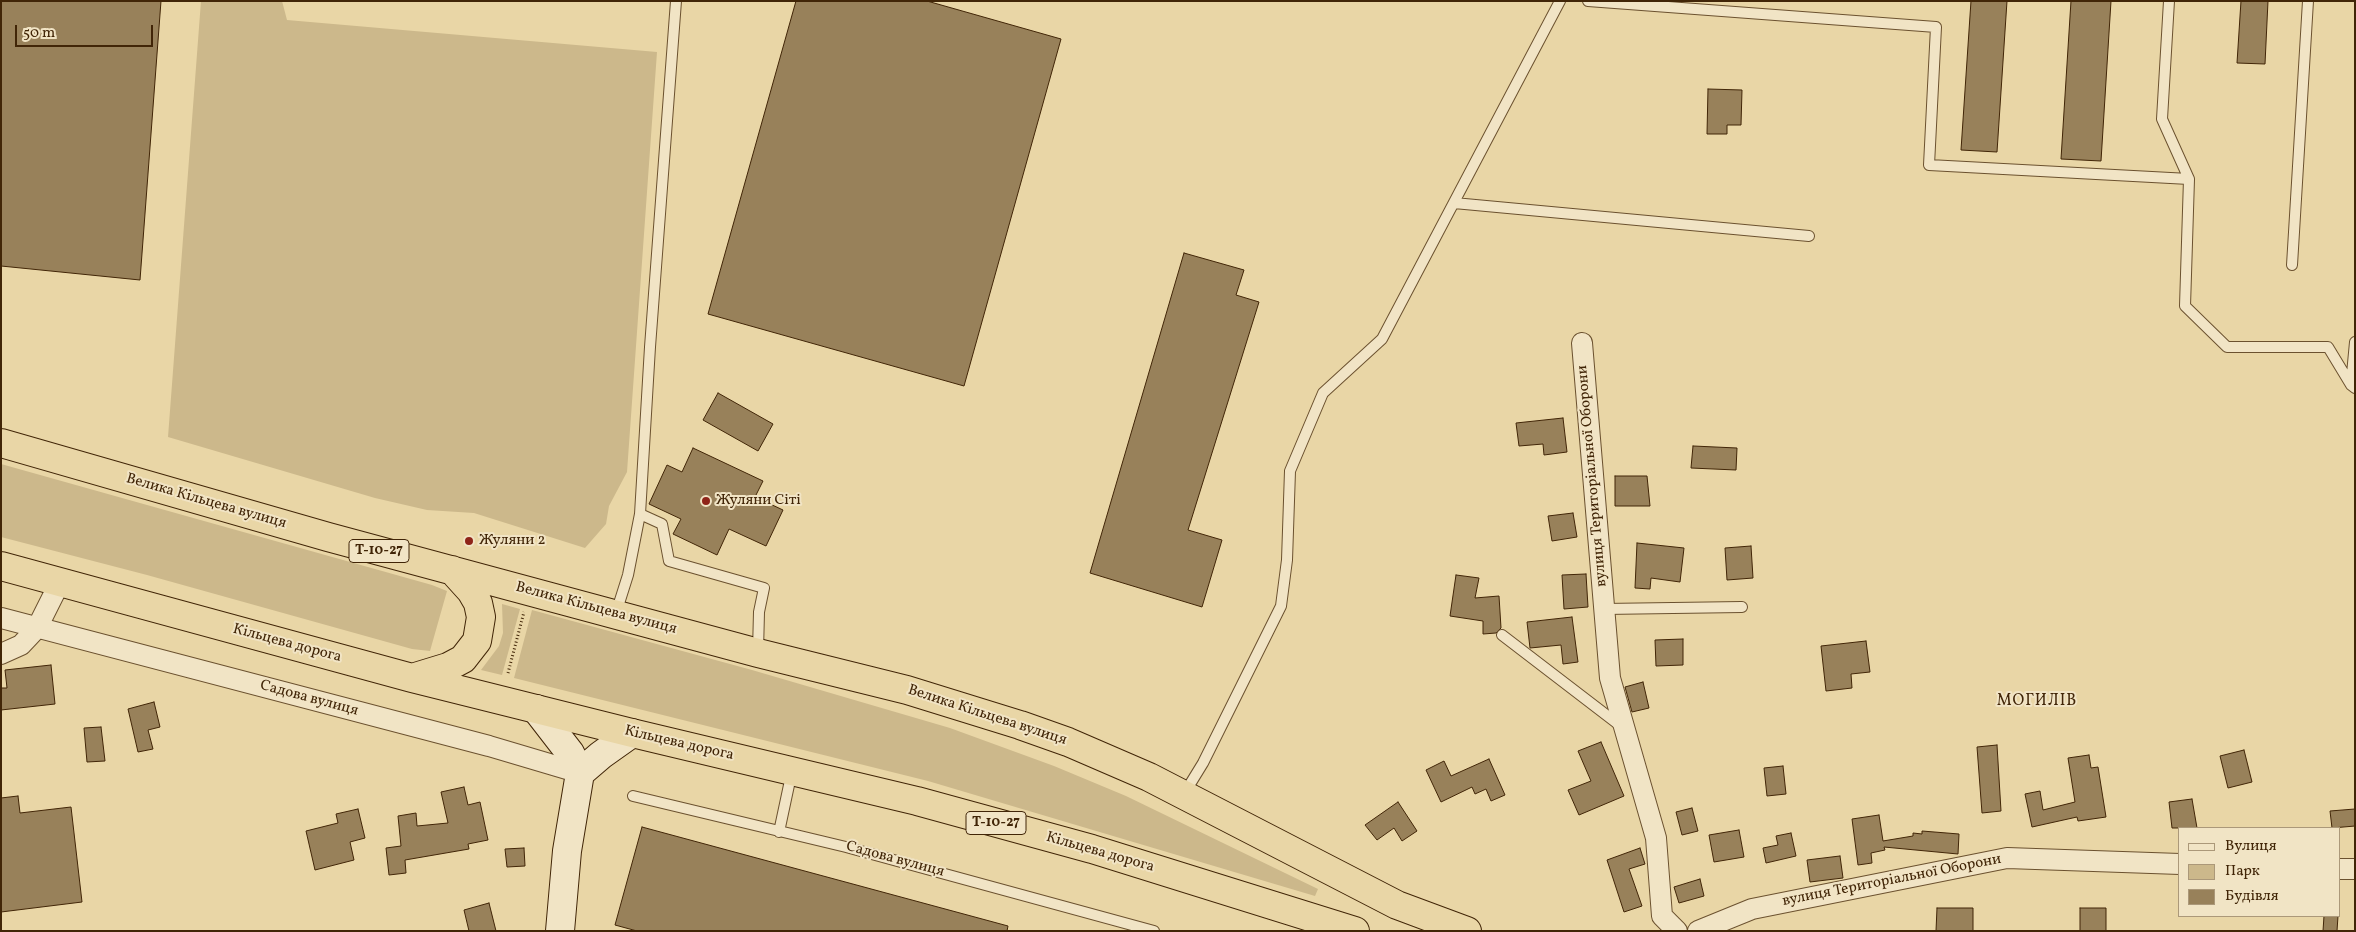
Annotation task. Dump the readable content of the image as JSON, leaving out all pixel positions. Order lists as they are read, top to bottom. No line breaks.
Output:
{"streets":{"highway":["Велика Кільцева вулиця","Т-10-27","Кільцева дорога"],"street":["вулиця Територіальної Оборони","Садова вулиця"]},"crossings":[["Велика Кільцева вулиця","Т-10-27"]],"districts":["МОГИЛІВ"],"places":["Жуляни Сіті","Жуляни 2"],"legend":["Вулиця","Парк","Будівля"],"scale_bar":"50 m"}
